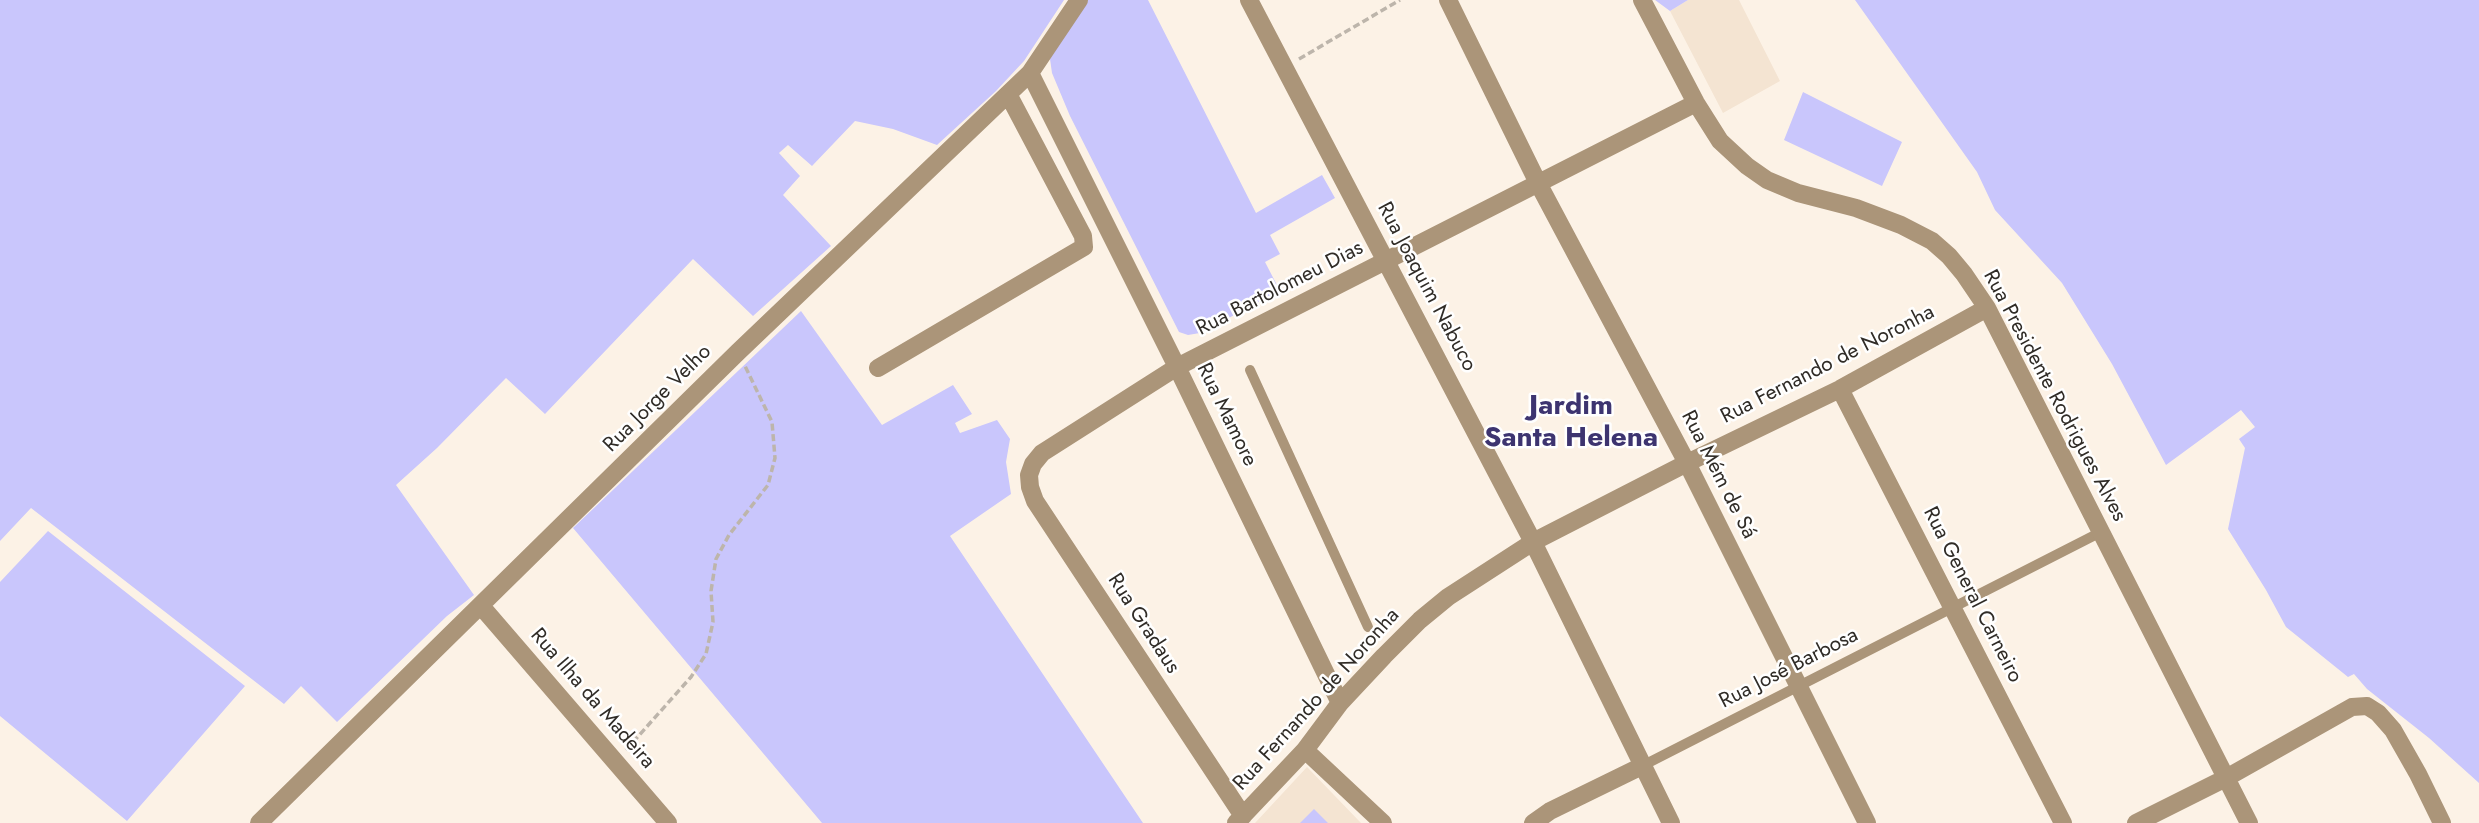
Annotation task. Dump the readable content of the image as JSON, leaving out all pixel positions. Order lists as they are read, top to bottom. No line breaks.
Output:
{"streets":{"street":["Rua Joaquim Nabuco","Rua Bartolomeu Dias","Rua Fernando de Noronha","Rua Presidente Rodrigues Alves","Rua Jorge Velho","Rua Mamore","Rua Mém de Sá","Rua General Carneiro","Rua Gradaus","Rua Ilha da Madeira"],"lane":["Rua José Barbosa"]},"crossings":[["Rua Joaquim Nabuco","Rua Bartolomeu Dias"],["Rua Joaquim Nabuco","Rua Fernando de Noronha"],["Rua Joaquim Nabuco","Rua José Barbosa"],["Rua Bartolomeu Dias","Rua Presidente Rodrigues Alves"],["Rua Bartolomeu Dias","Rua Mamore"],["Rua Bartolomeu Dias","Rua Mém de Sá"],["Rua Bartolomeu Dias","Rua Gradaus"],["Rua Fernando de Noronha","Rua Presidente Rodrigues Alves"],["Rua Fernando de Noronha","Rua Mamore"],["Rua Fernando de Noronha","Rua Mém de Sá"],["Rua Fernando de Noronha","Rua General Carneiro"],["Rua Fernando de Noronha","Rua Gradaus"],["Rua Presidente Rodrigues Alves","Rua José Barbosa"],["Rua Jorge Velho","Rua Mamore"],["Rua Jorge Velho","Rua Ilha da Madeira"],["Rua Mém de Sá","Rua José Barbosa"],["Rua General Carneiro","Rua José Barbosa"]],"districts":["Jardim Santa Helena"]}
